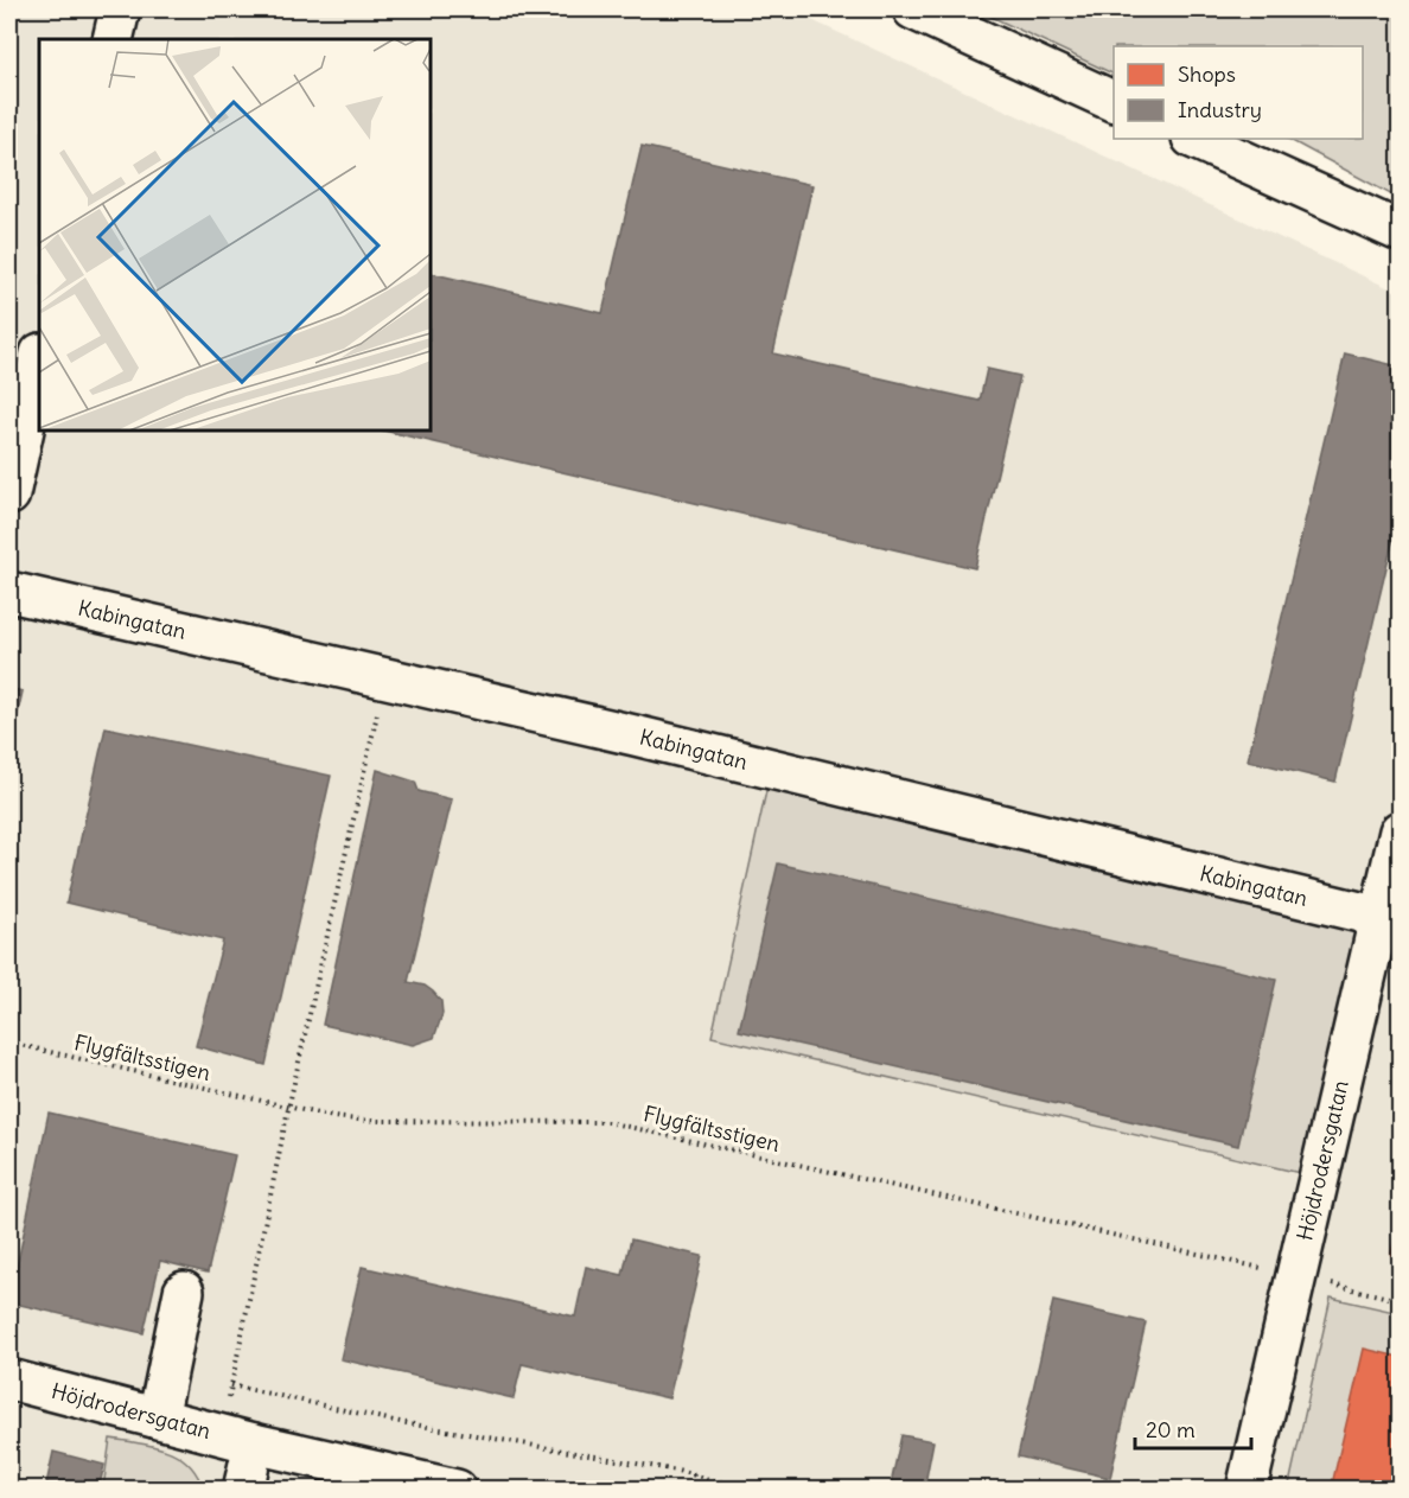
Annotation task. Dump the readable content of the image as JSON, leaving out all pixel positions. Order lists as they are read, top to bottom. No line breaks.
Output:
{"streets":{"street":["Kabingatan","Höjdrodersgatan"],"path":["Flygfältsstigen"]},"crossings":[["Kabingatan","Höjdrodersgatan"],["Flygfältsstigen","Höjdrodersgatan"]],"legend":["Shops","Industry"],"scale_bar":"20 m"}
